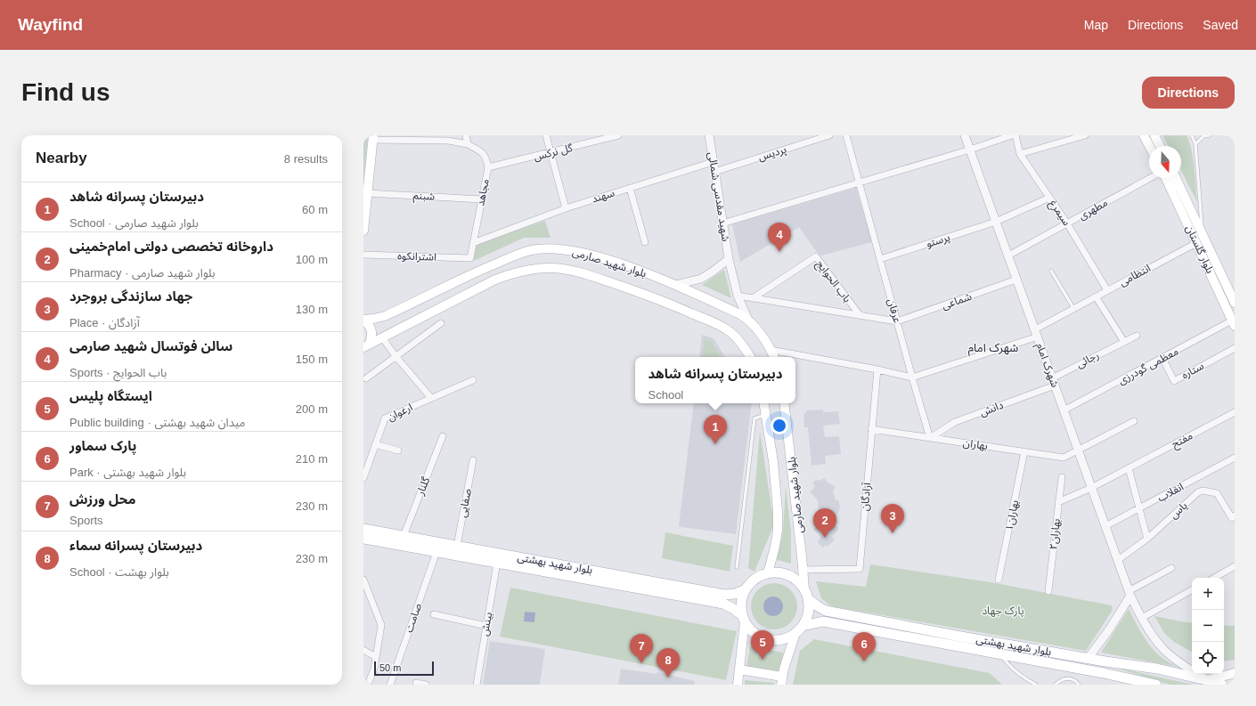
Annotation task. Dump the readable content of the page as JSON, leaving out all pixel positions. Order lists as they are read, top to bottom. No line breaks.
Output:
{"streets":{"main road":["بلوار گلستان","بلوار شهید صارمی","بلوار شهید بهشتی"],"street":["گل نرکس","پردیس","مجاهد","شبنم","سهند","شهید مقدسی شمالی","مطهری","سیمرغ","پرستو","اشترانکوه","انتظامی","باب الحوایج","شماعی","عرفان","رجائی","شهرک امام","معظمی گودرزی","ستاره","دانش","ارغوان","مفتح","بهاران","گلنار","انقلاب","آزادگان","صفایی","یاس","بهاران۱","بهاران۲","صامت","بینش"]},"crossings":[["گل نرکس","مجاهد"],["پردیس","شهید مقدسی شمالی"],["مجاهد","شبنم"],["مجاهد","سهند"],["مجاهد","اشترانکوه"],["سهند","شهید مقدسی شمالی"],["شهید مقدسی شمالی","بلوار شهید صارمی"],["شهید مقدسی شمالی","باب الحوایج"],["مطهری","سیمرغ"],["مطهری","شهرک امام"],["سیمرغ","پرستو"],["سیمرغ","انتظامی"],["پرستو","عرفان"],["پرستو","شهرک امام"],["بلوار گلستان","انتظامی"],["بلوار گلستان","معظمی گودرزی"],["بلوار شهید صارمی","آزادگان"],["بلوار شهید صارمی","بلوار شهید بهشتی"],["انتظامی","شهرک امام"],["باب الحوایج","شماعی"],["باب الحوایج","عرفان"],["شماعی","عرفان"],["شماعی","شهرک امام"],["عرفان","دانش"],["عرفان","بهاران"],["رجائی","شهرک امام"],["رجائی","دانش"],["شهرک امام","معظمی گودرزی"],["شهرک امام","دانش"],["شهرک امام","مفتح"],["شهرک امام","بهاران"],["شهرک امام","انقلاب"],["شهرک امام","یاس"],["شهرک امام","بلوار شهید بهشتی"],["معظمی گودرزی","ستاره"],["دانش","بهاران"],["مفتح","بهاران۲"],["بهاران","آزادگان"],["بهاران","بهاران۱"],["گلنار","بلوار شهید بهشتی"],["صفایی","بلوار شهید بهشتی"],["بلوار شهید بهشتی","صامت"],["بلوار شهید بهشتی","بینش"]],"districts":["شهرک امام"],"parks":["پارک جهاد"],"scale_bar":"50 m","north":"bottom","page":{"header":"Wayfind","nav":["Map","Directions","Saved"],"buttons":"Directions","title":"Find us","heading":["Nearby","8 results"],"list":[{"mark":"1","name":"دبیرستان پسرانه شاهد","note":"School · بلوار شهید صارمی","value":"60 m"},{"mark":"2","name":"داروخانه تخصصی دولتی امام‌خمینی","note":"Pharmacy · بلوار شهید صارمی","value":"100 m"},{"mark":"3","name":"جهاد سازندگی بروجرد","note":"Place · آزادگان","value":"130 m"},{"mark":"4","name":"سالن فوتسال شهید صارمی","note":"Sports · باب الحوایج","value":"150 m"},{"mark":"5","name":"ایستگاه پلیس","note":"Public building · میدان شهید بهشتی","value":"200 m"},{"mark":"6","name":"پارک سماور","note":"Park · بلوار شهید بهشتی","value":"210 m"},{"mark":"7","name":"محل ورزش","note":"Sports","value":"230 m"},{"mark":"8","name":"دبیرستان پسرانه سماء","note":"School · بلوار بهشت","value":"230 m"}],"pins":["4","1","3","2","5","6","7","8"],"popup":["دبیرستان پسرانه شاهد","School"],"map_buttons":["+","−"],"scale":"50 m"}}
